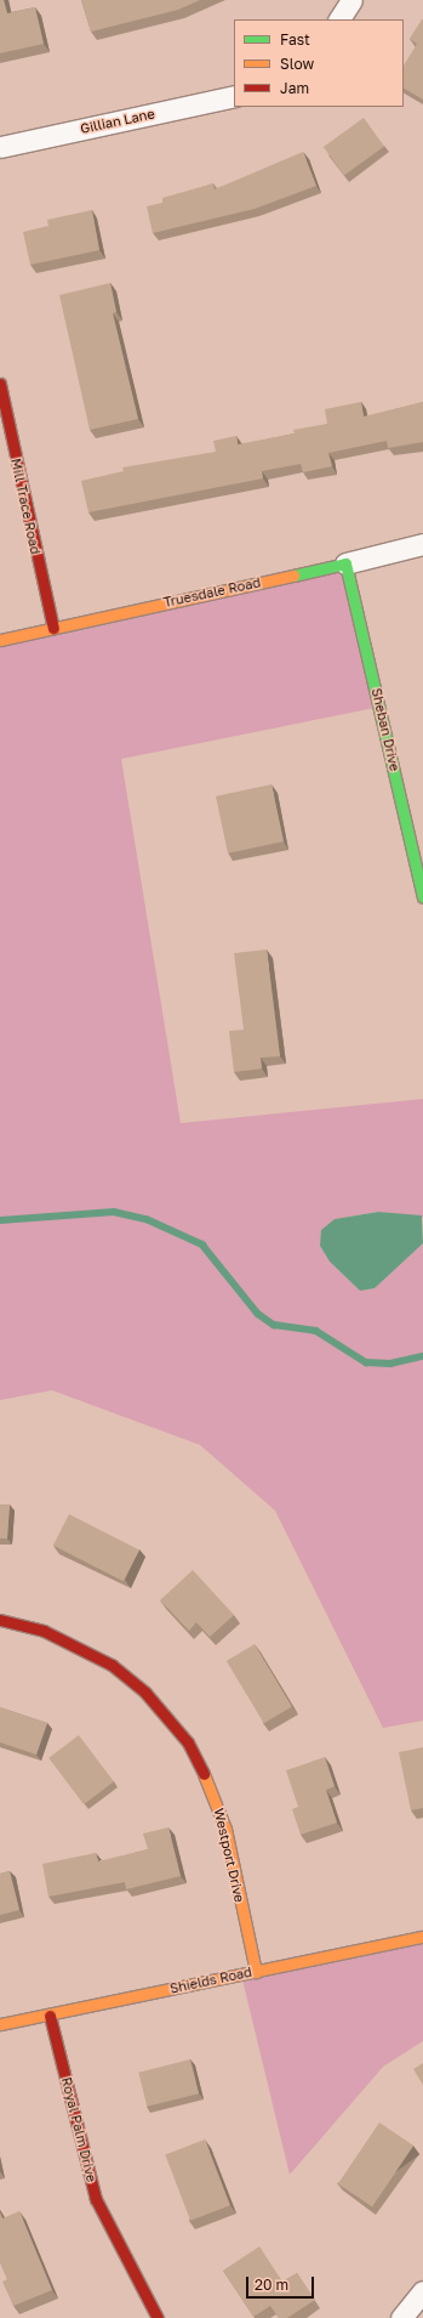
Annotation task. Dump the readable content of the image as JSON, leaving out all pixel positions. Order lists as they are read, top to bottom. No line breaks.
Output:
{"streets":{"street":["Gillian Lane","Mill Trace Road","Truesdale Road","Sheban Drive","Westport Drive","Shields Road","Royal Palm Drive"]},"crossings":[["Mill Trace Road","Truesdale Road"],["Truesdale Road","Sheban Drive"],["Westport Drive","Shields Road"],["Shields Road","Royal Palm Drive"]],"legend":["Fast","Slow","Jam"],"scale_bar":"20 m"}
